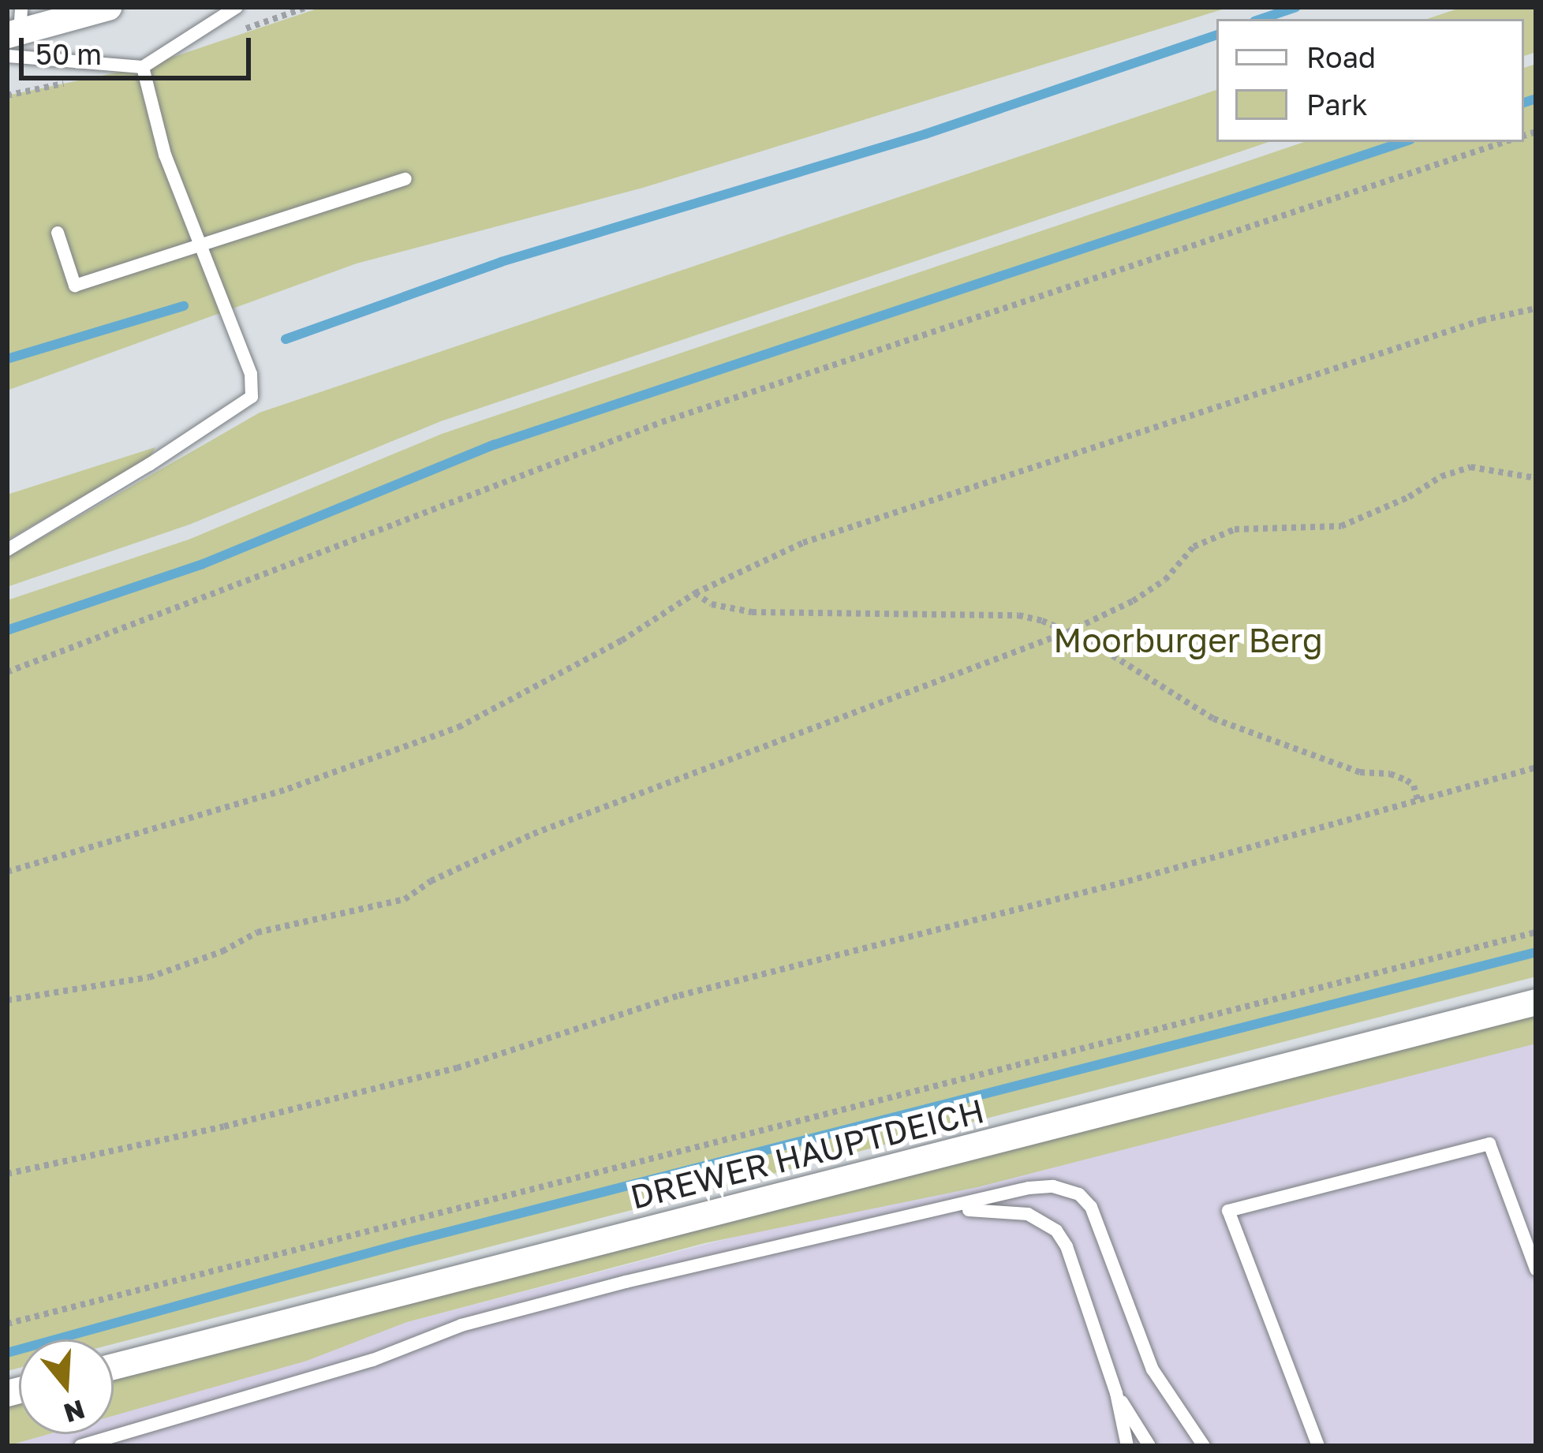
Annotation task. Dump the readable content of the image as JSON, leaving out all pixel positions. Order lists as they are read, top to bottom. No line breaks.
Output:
{"streets":{"street":["DREWER HAUPTDEICH"]},"parks":["Moorburger Berg"],"legend":["Road","Park"],"scale_bar":"50 m","north":"bottom"}
